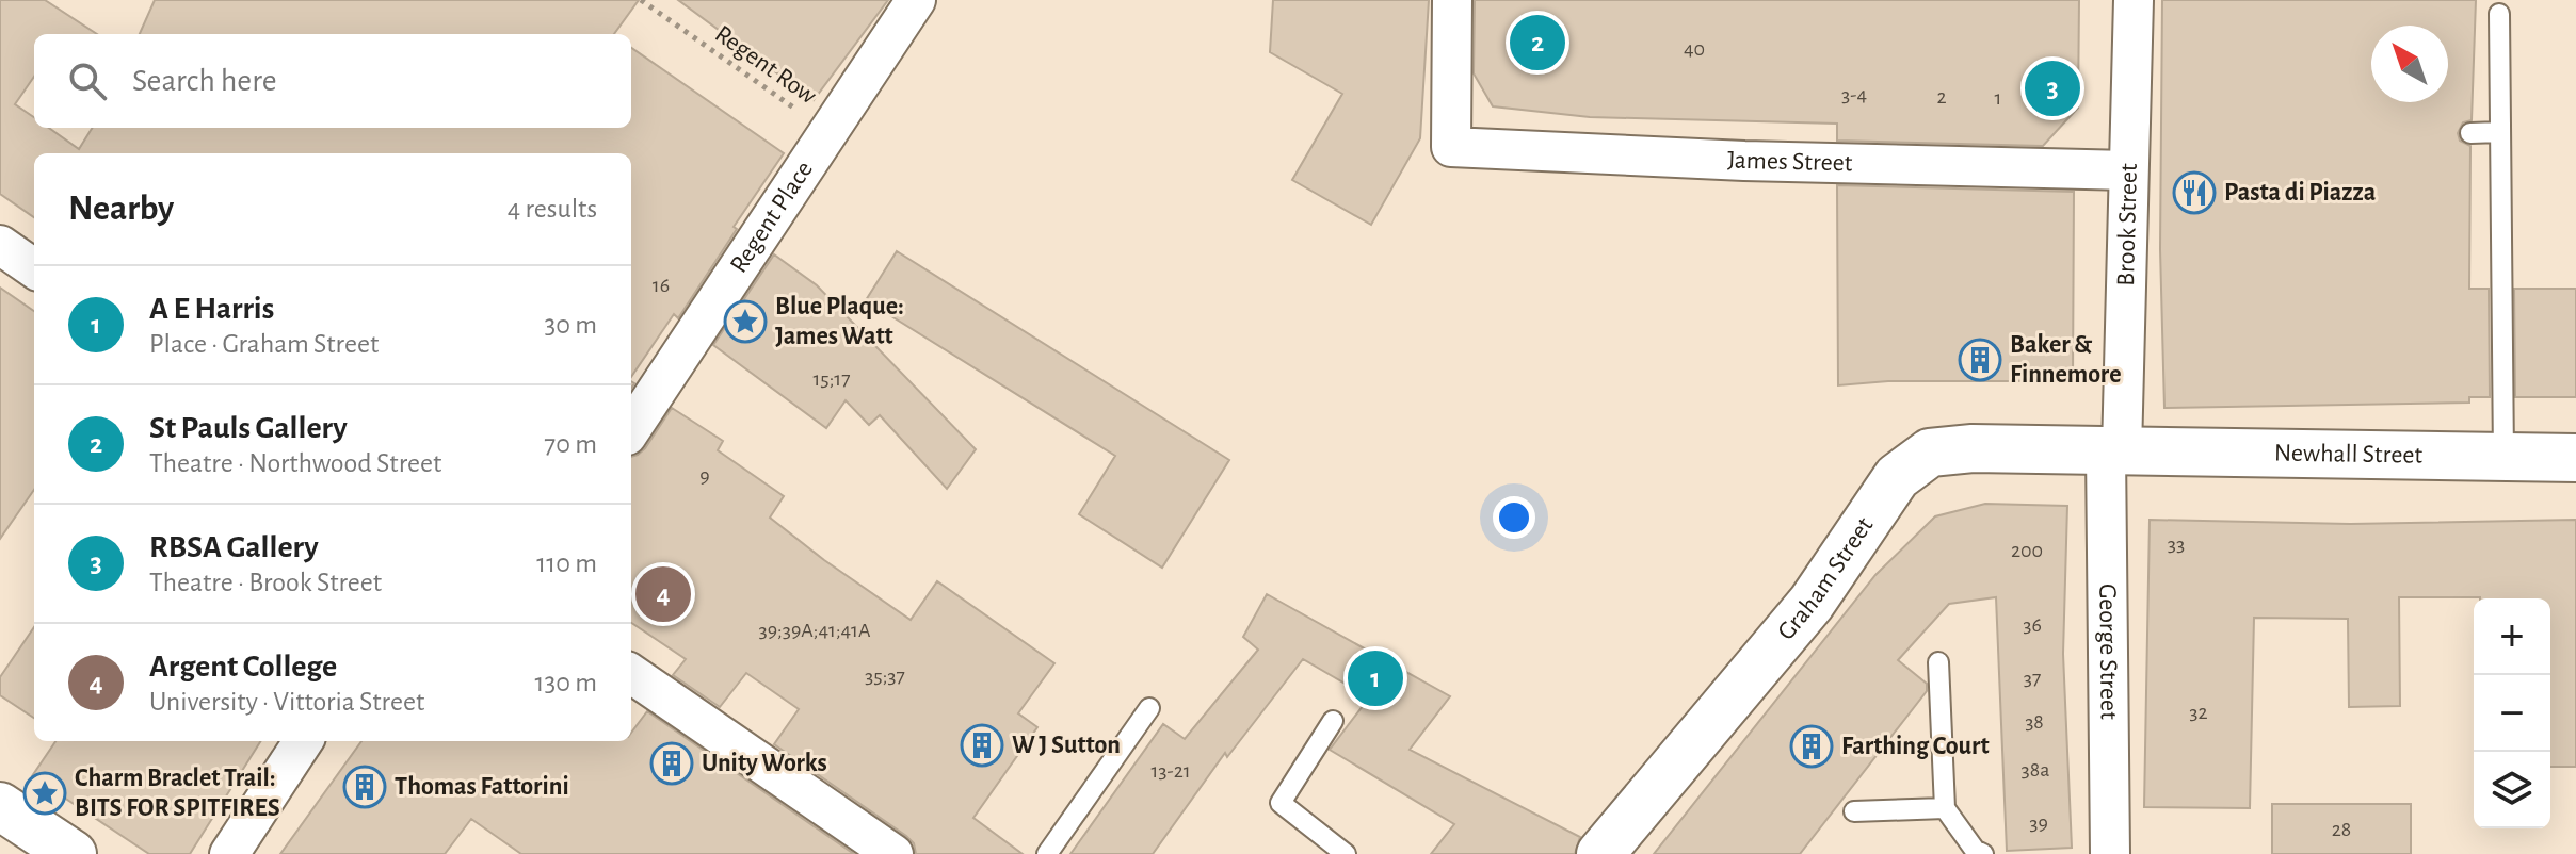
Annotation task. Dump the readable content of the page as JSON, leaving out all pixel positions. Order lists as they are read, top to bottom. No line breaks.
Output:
{"streets":{"street":["James Street","Regent Place","Brook Street","Newhall Street","Graham Street","George Street"],"path":["Regent Row"]},"crossings":[["Regent Row","Regent Place"],["James Street","Brook Street"],["Brook Street","Newhall Street"],["Brook Street","Graham Street"],["Brook Street","George Street"],["Newhall Street","Graham Street"],["Newhall Street","George Street"],["Graham Street","George Street"]],"places":{"restaurant":["Pasta di Piazza"],"place":["Blue Plaque: James Watt","Charm Braclet Trail: BITS FOR SPITFIRES"],"building":["Baker & Finnemore","W J Sutton","Farthing Court","Unity Works","Thomas Fattorini"]},"house_numbers":["40","3-4","2","1","16","15;17","9","33","200","36","39;39A;41;41A","35;37","37","32","38","38a","13-21","39","28"],"north":"top left","page":{"pins":["2","3","4","1"],"search":"Search here","heading":["Nearby","4 results"],"list":[{"mark":"1","name":"A E Harris","note":"Place · Graham Street","value":"30 m"},{"mark":"2","name":"St Pauls Gallery","note":"Theatre · Northwood Street","value":"70 m"},{"mark":"3","name":"RBSA Gallery","note":"Theatre · Brook Street","value":"110 m"},{"mark":"4","name":"Argent College","note":"University · Vittoria Street","value":"130 m"}],"map_buttons":["+","−"]}}
